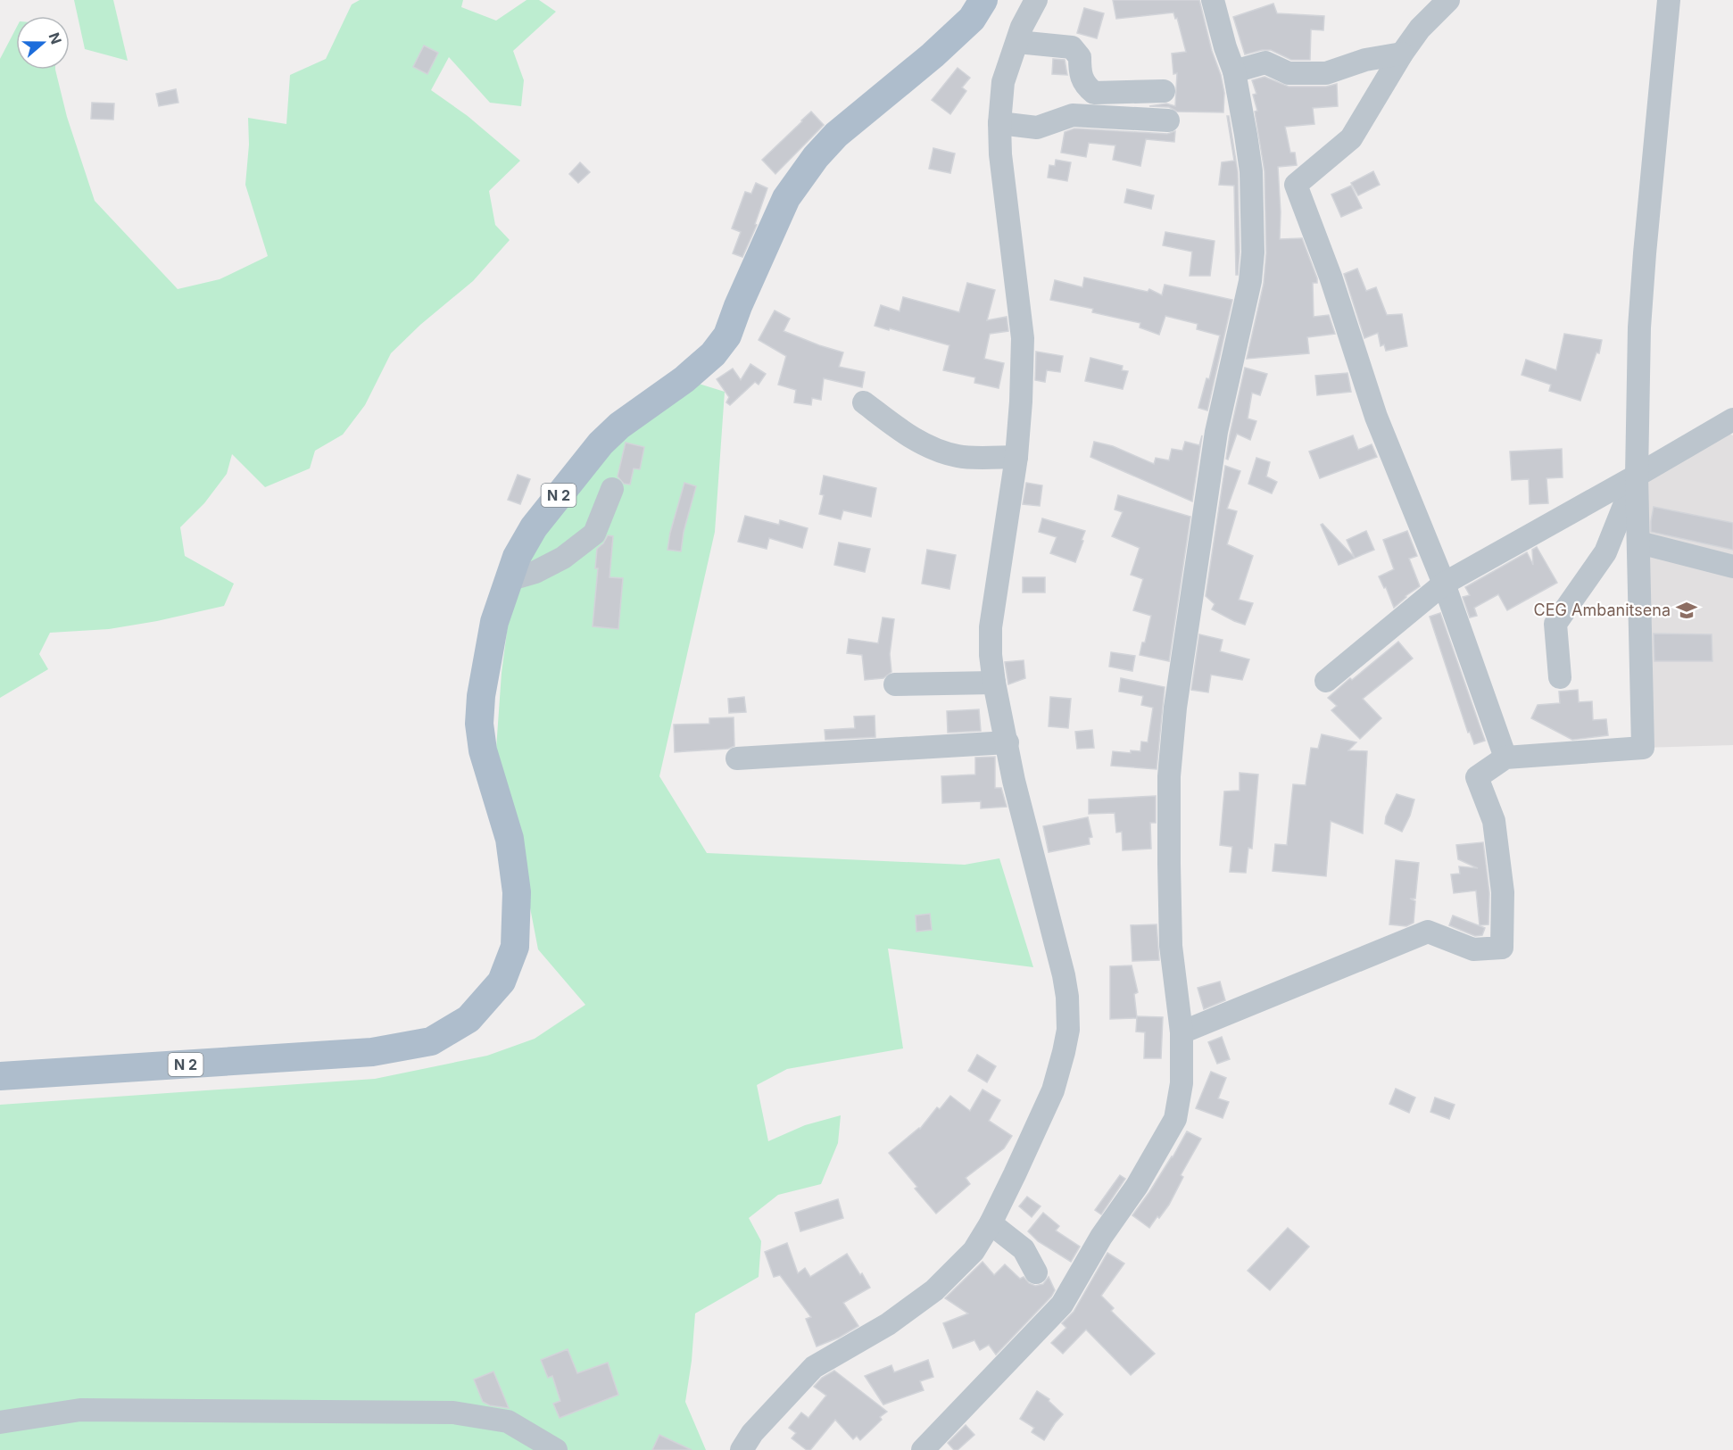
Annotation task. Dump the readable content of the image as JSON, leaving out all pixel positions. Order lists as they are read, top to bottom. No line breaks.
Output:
{"streets":{"main road":["N 2"]},"places":{"school or university":["CEG Ambanitsena"]},"north":"right"}
